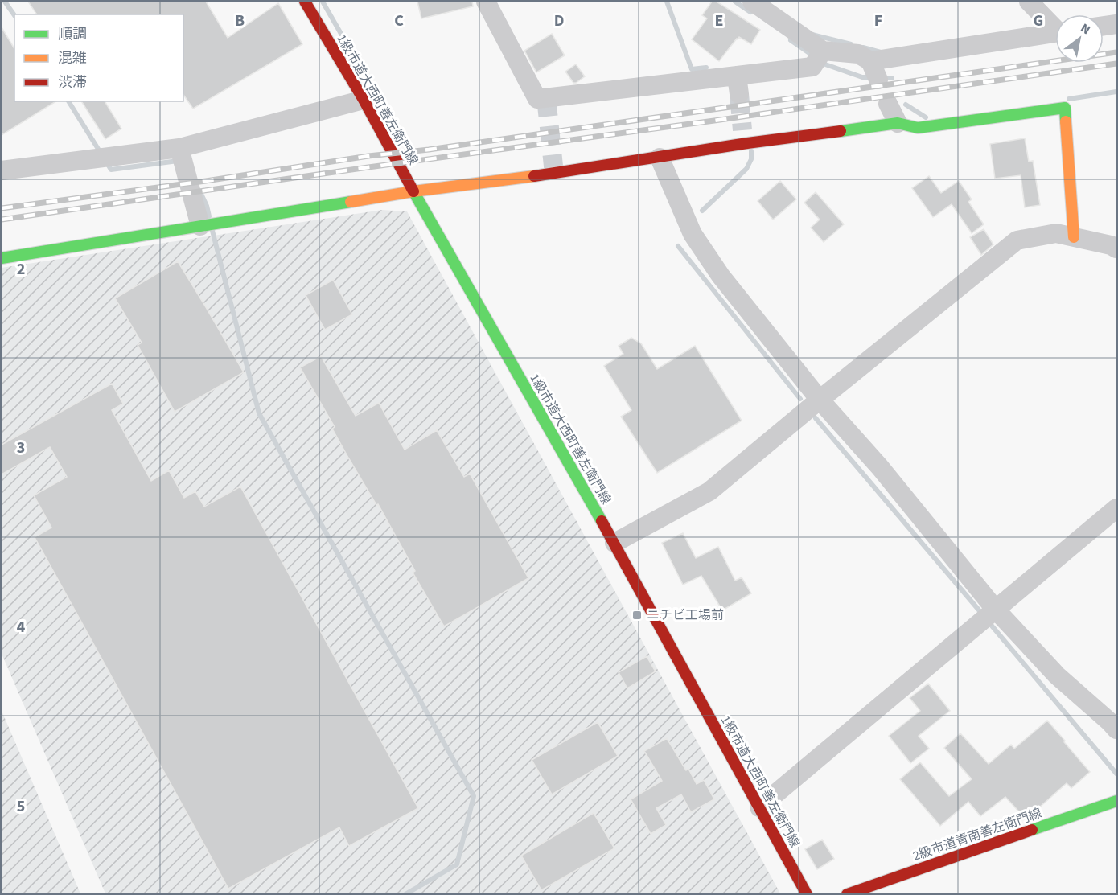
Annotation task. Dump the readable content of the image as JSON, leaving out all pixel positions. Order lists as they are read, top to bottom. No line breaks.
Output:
{"streets":{"street":["1級市道大西町善左衛門線","2級市道青南善左衛門線"]},"places":{"transit":["ニチビ工場前"]},"legend":["順調","混雑","渋滞"],"north":"top right","grid":{"columns":["B","C","D","E","F","G"],"rows":["2","3","4","5"]}}
